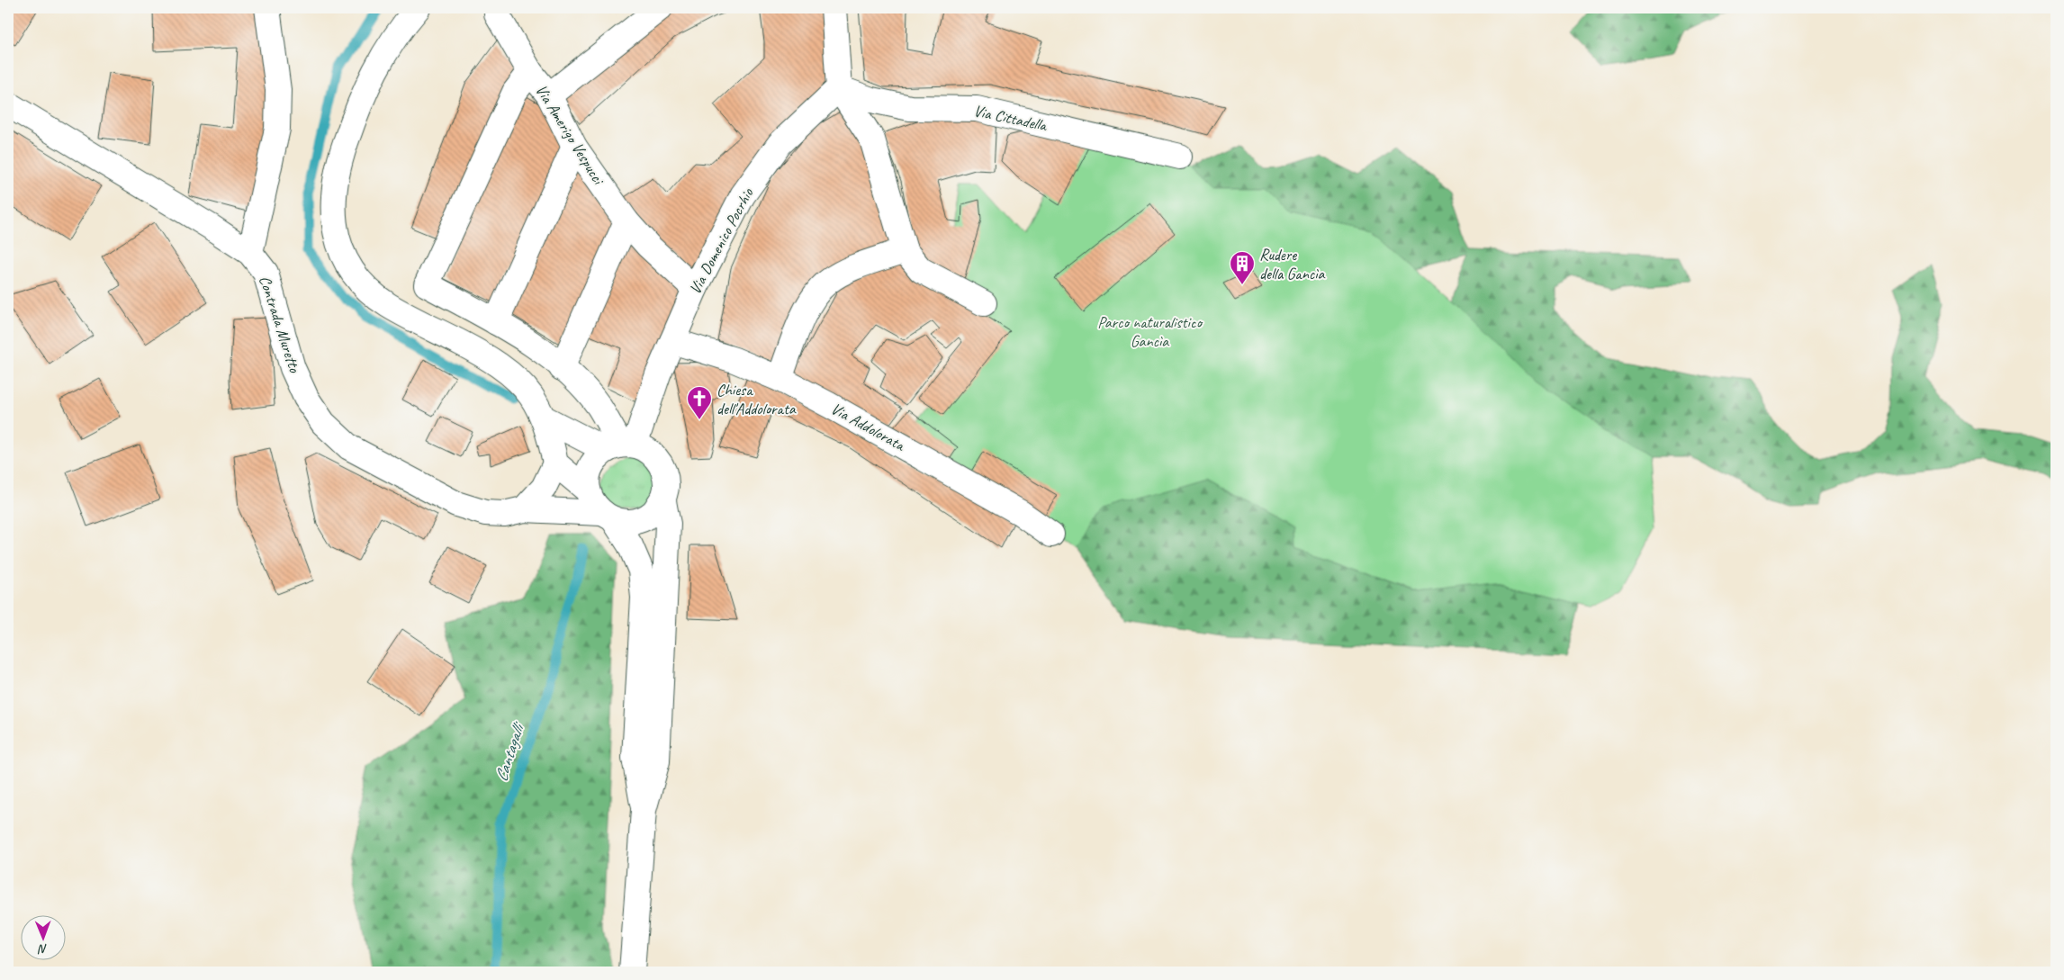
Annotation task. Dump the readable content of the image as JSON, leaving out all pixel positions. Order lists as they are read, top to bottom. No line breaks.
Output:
{"streets":{"street":["Via Cittadella","Via Amerigo Vespucci","Via Domenico Pocrhio","Contrada Muretto","Via Addolorata"]},"crossings":[["Via Cittadella","Via Domenico Pocrhio"],["Via Amerigo Vespucci","Via Domenico Pocrhio"],["Via Domenico Pocrhio","Contrada Muretto"],["Via Domenico Pocrhio","Via Addolorata"]],"water":["Cantagalli"],"parks":["Parco naturalistico Gancìa"],"places":{"building":["Rudere della Gancìa"],"church":["Chiesa dell'Addolorata"]},"north":"bottom"}
